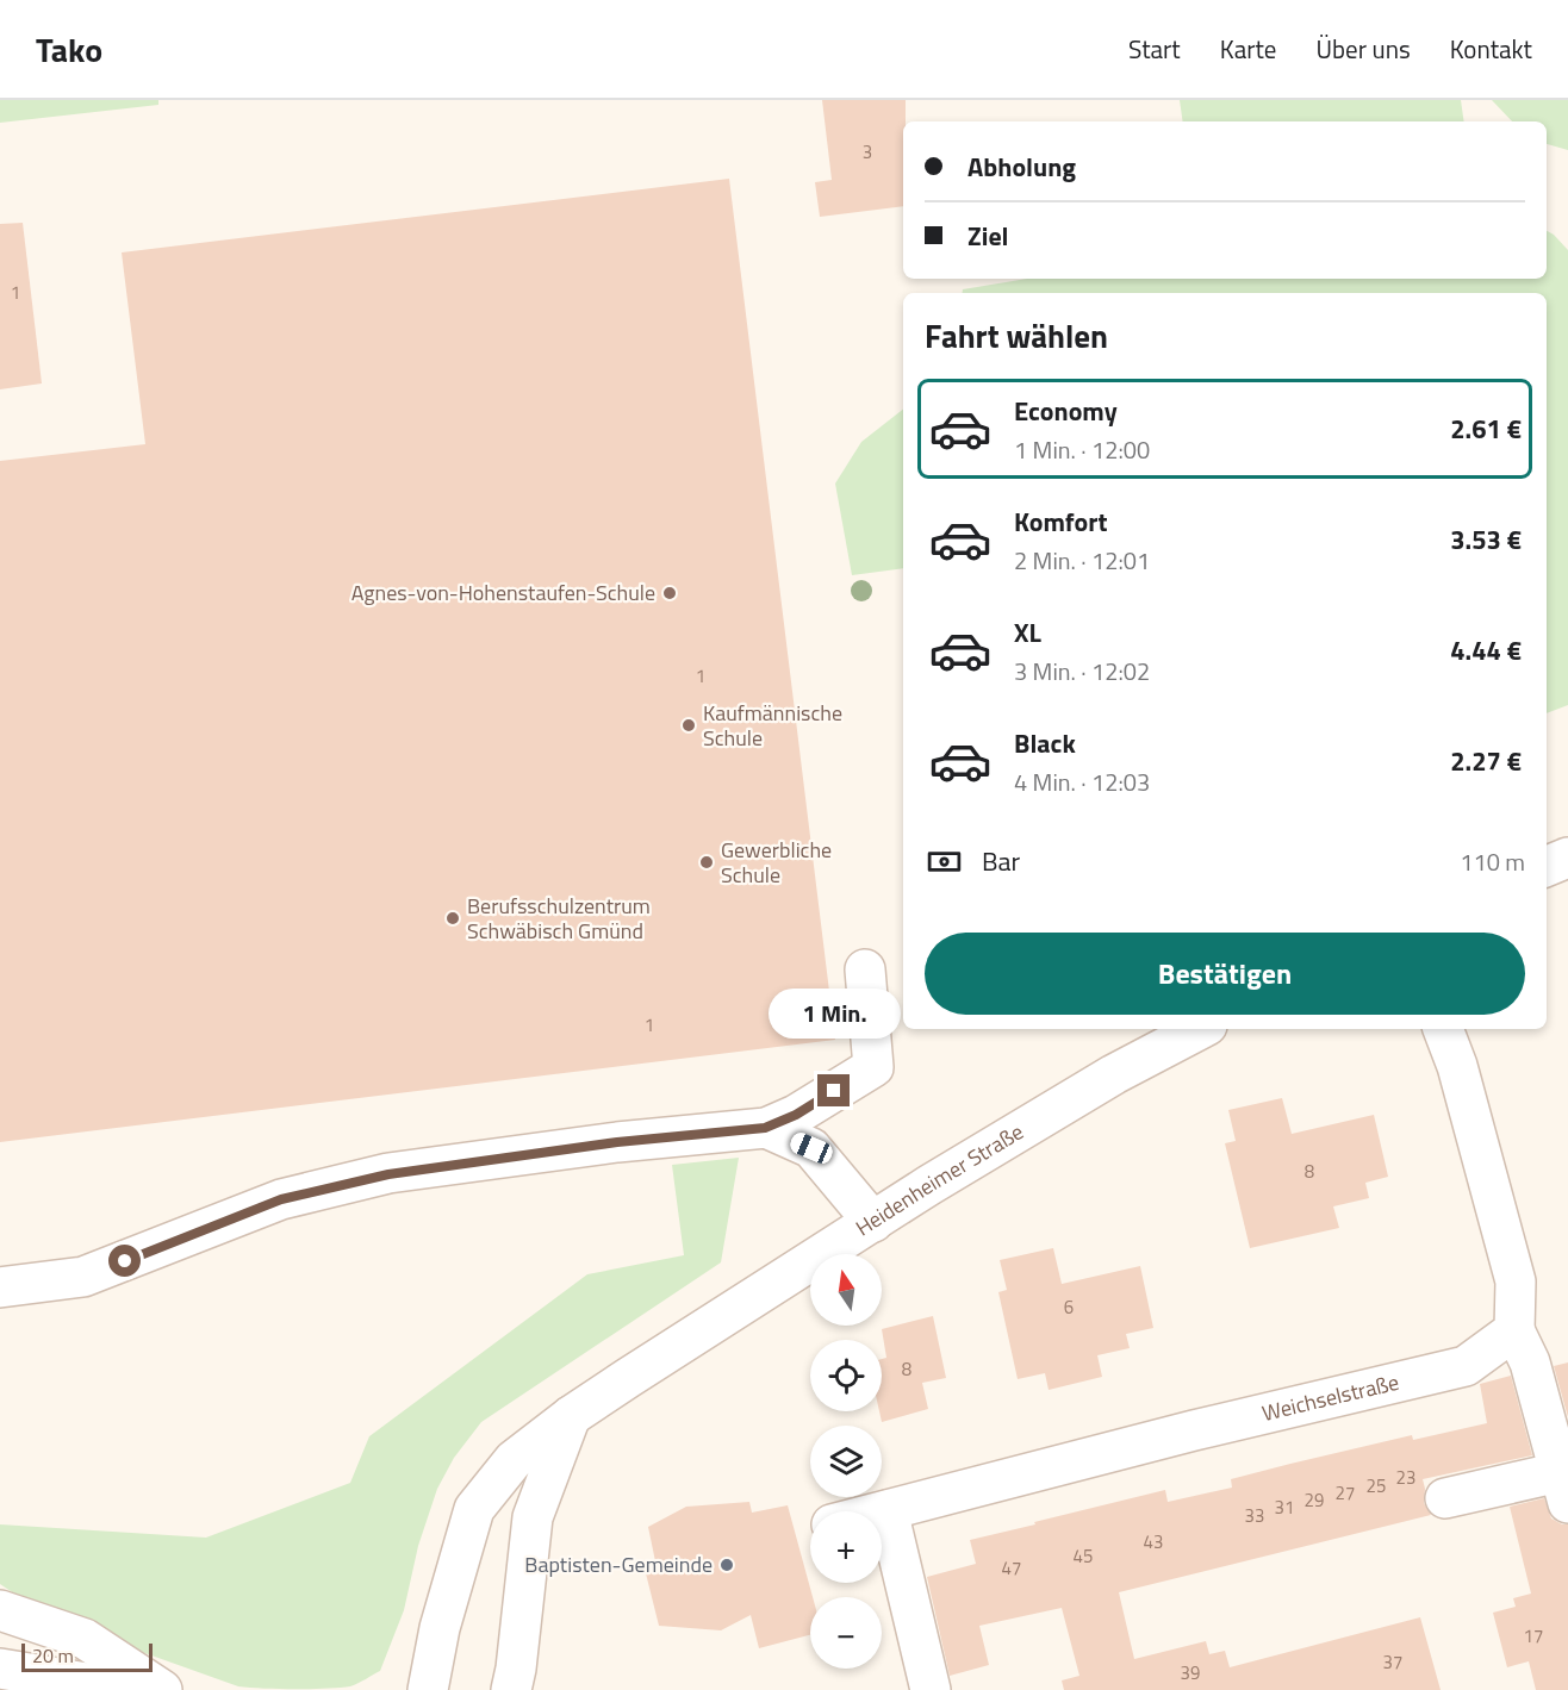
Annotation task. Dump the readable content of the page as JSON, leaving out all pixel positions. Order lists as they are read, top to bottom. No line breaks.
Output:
{"streets":{"street":["Heidenheimer Straße","Weichselstraße"]},"places":["Agnes-von-Hohenstaufen-Schule","Kaufmännische Schule","Gewerbliche Schule","Berufsschulzentrum Schwäbisch Gmünd","Baptisten-Gemeinde"],"house_numbers":["3","1","1","1","8","6","8","23","25","27","29","31","33","43","45","47","17","37","39"],"scale_bar":"20 m","north":"top","page":{"header":"Tako","nav":["Start","Karte","Über uns","Kontakt"],"banner":["Abholung","Ziel"],"heading":"Fahrt wählen","list":[{"name":"Economy","note":"1 Min. · 12:00","value":"2.61 €"},{"name":"Komfort","note":"2 Min. · 12:01","value":"3.53 €"},{"name":"XL","note":"3 Min. · 12:02","value":"4.44 €"},{"name":"Black","note":"4 Min. · 12:03","value":"2.27 €"}],"pay":["Bar","110 m"],"buttons":"Bestätigen","bubble":"1 Min.","map_buttons":["+","−"],"scale":"20 m"}}
